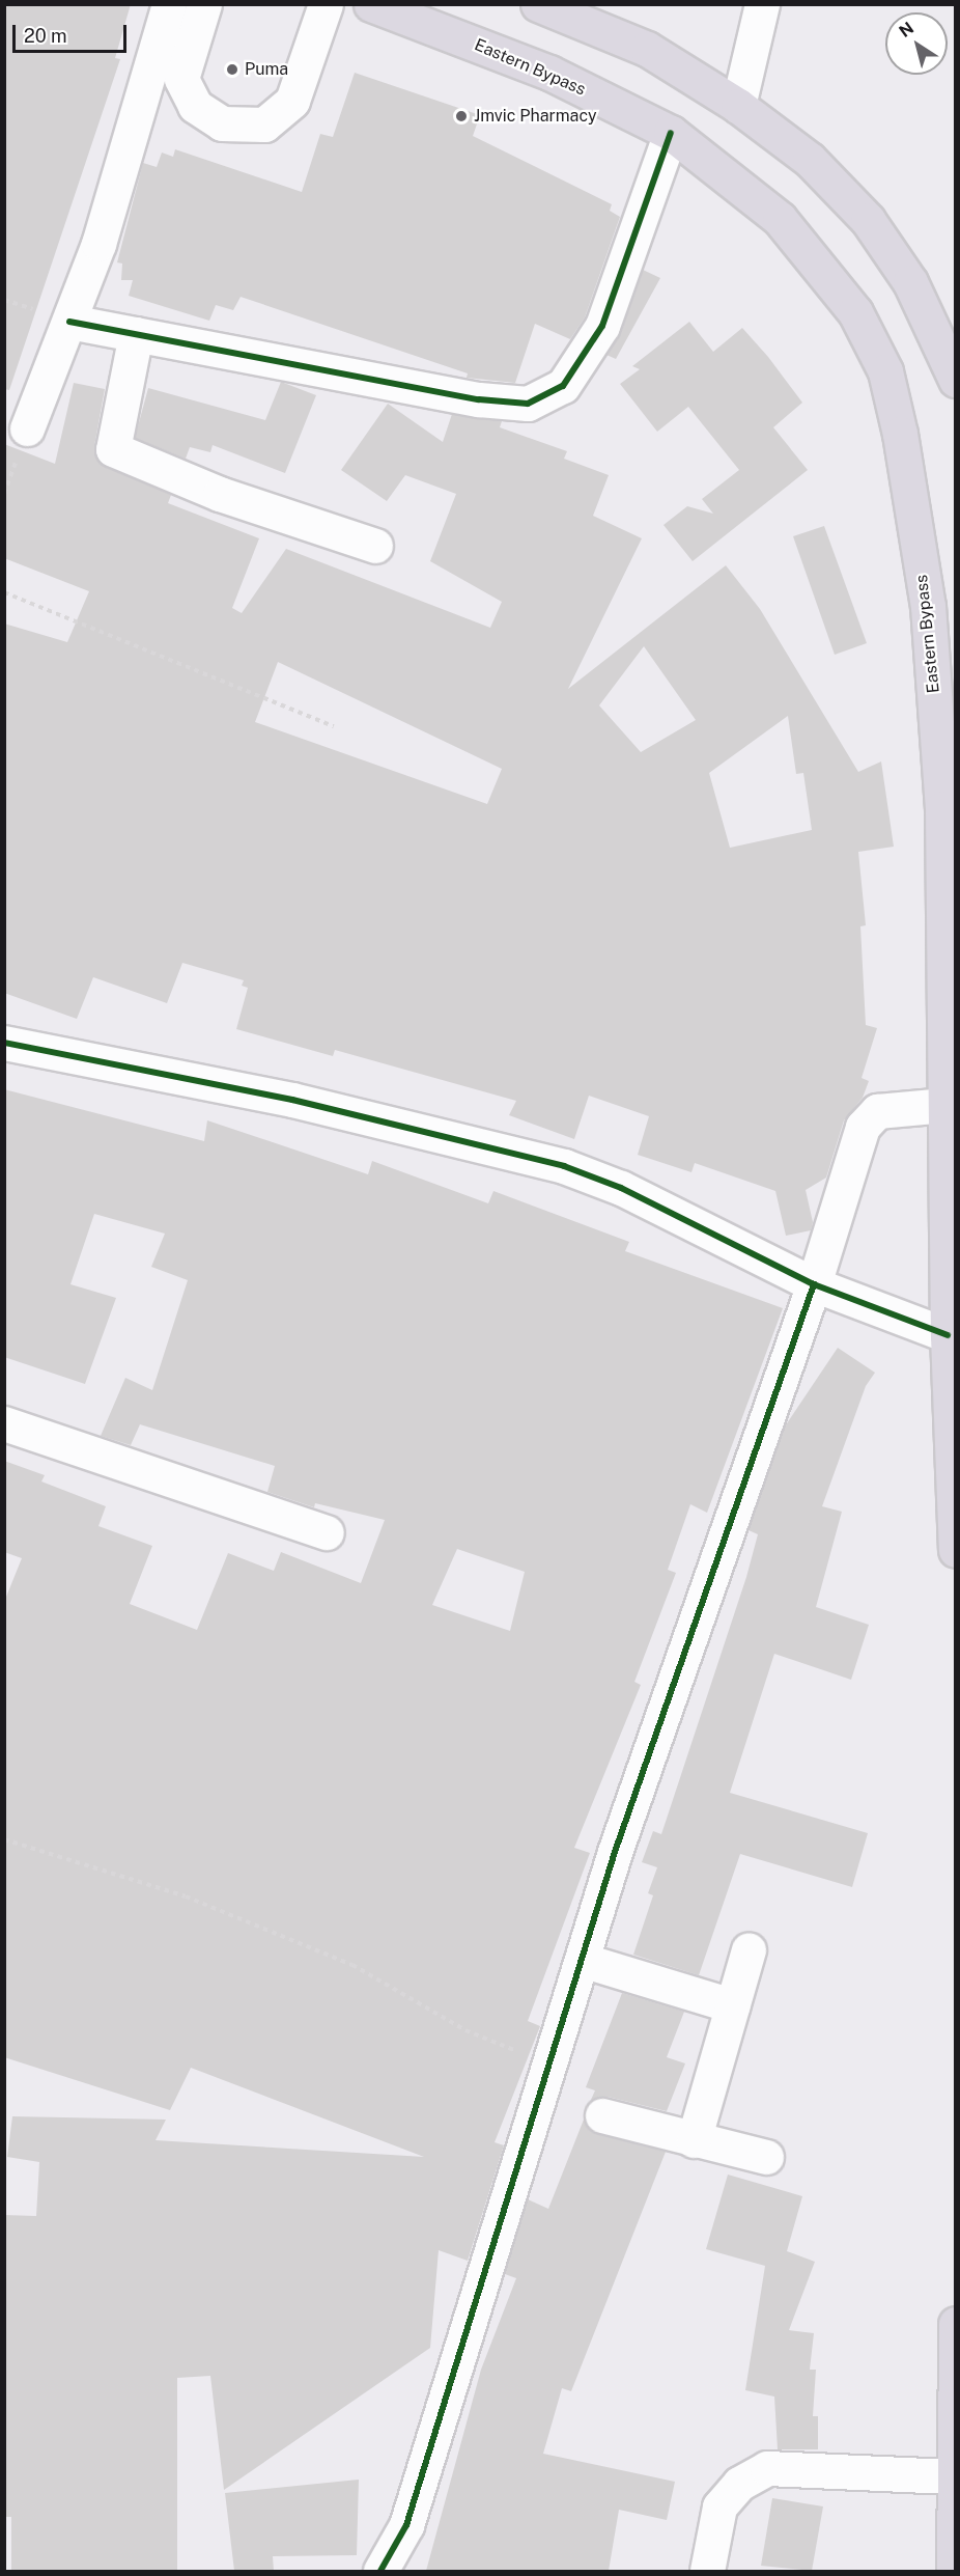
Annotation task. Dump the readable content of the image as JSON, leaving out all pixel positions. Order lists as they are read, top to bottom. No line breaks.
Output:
{"streets":{"highway":["Eastern Bypass"]},"places":["Puma","Jmvic Pharmacy"],"scale_bar":"20 m","north":"top left"}
